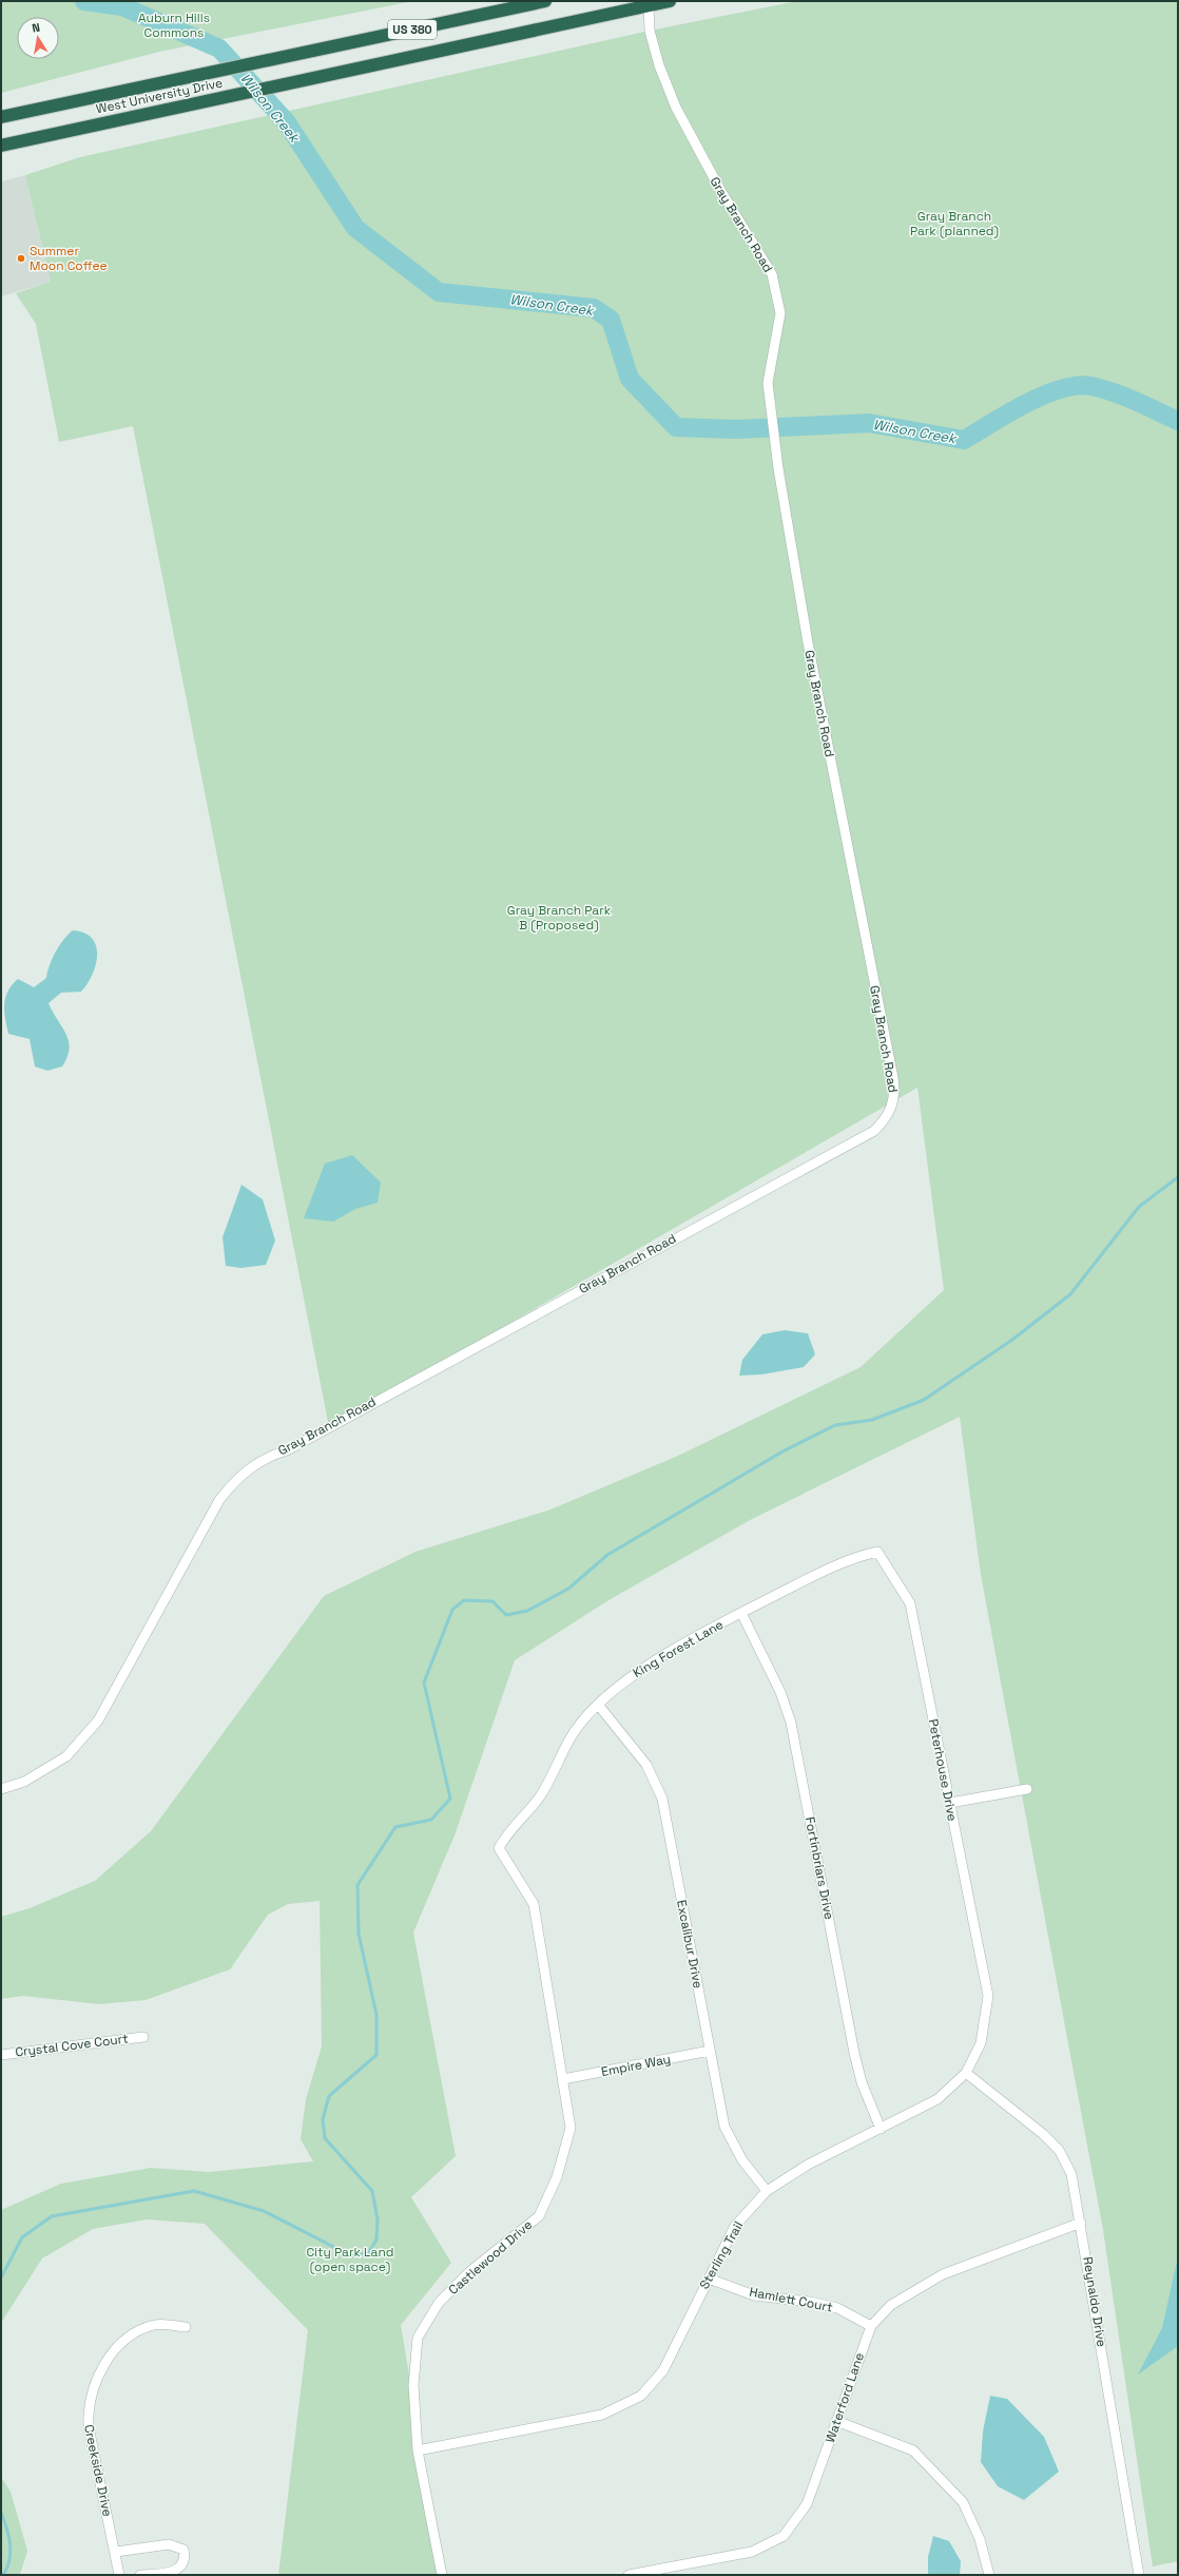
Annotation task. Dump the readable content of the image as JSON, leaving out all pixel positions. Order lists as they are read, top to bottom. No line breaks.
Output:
{"streets":{"highway":["US 380","West University Drive"],"street":["Gray Branch Road","King Forest Lane","Peterhouse Drive","Fortinbriars Drive","Excalibur Drive","Crystal Cove Court","Empire Way","Sterling Trail","Castlewood Drive","Hamlett Court","Reynaldo Drive","Waterford Lane","Creekside Drive"]},"crossings":[["West University Drive","Gray Branch Road"],["King Forest Lane","Peterhouse Drive"],["King Forest Lane","Fortinbriars Drive"],["King Forest Lane","Excalibur Drive"],["King Forest Lane","Castlewood Drive"],["Peterhouse Drive","Sterling Trail"],["Fortinbriars Drive","Sterling Trail"],["Excalibur Drive","Empire Way"],["Excalibur Drive","Sterling Trail"],["Empire Way","Castlewood Drive"],["Sterling Trail","Castlewood Drive"],["Sterling Trail","Hamlett Court"],["Sterling Trail","Reynaldo Drive"],["Hamlett Court","Waterford Lane"],["Reynaldo Drive","Waterford Lane"]],"water":["Wilson Creek"],"parks":["Auburn Hills Commons","Gray Branch Park (planned)","Gray Branch Park B (Proposed)","City Park Land (open space)"],"places":["Summer Moon Coffee"],"north":"top"}
